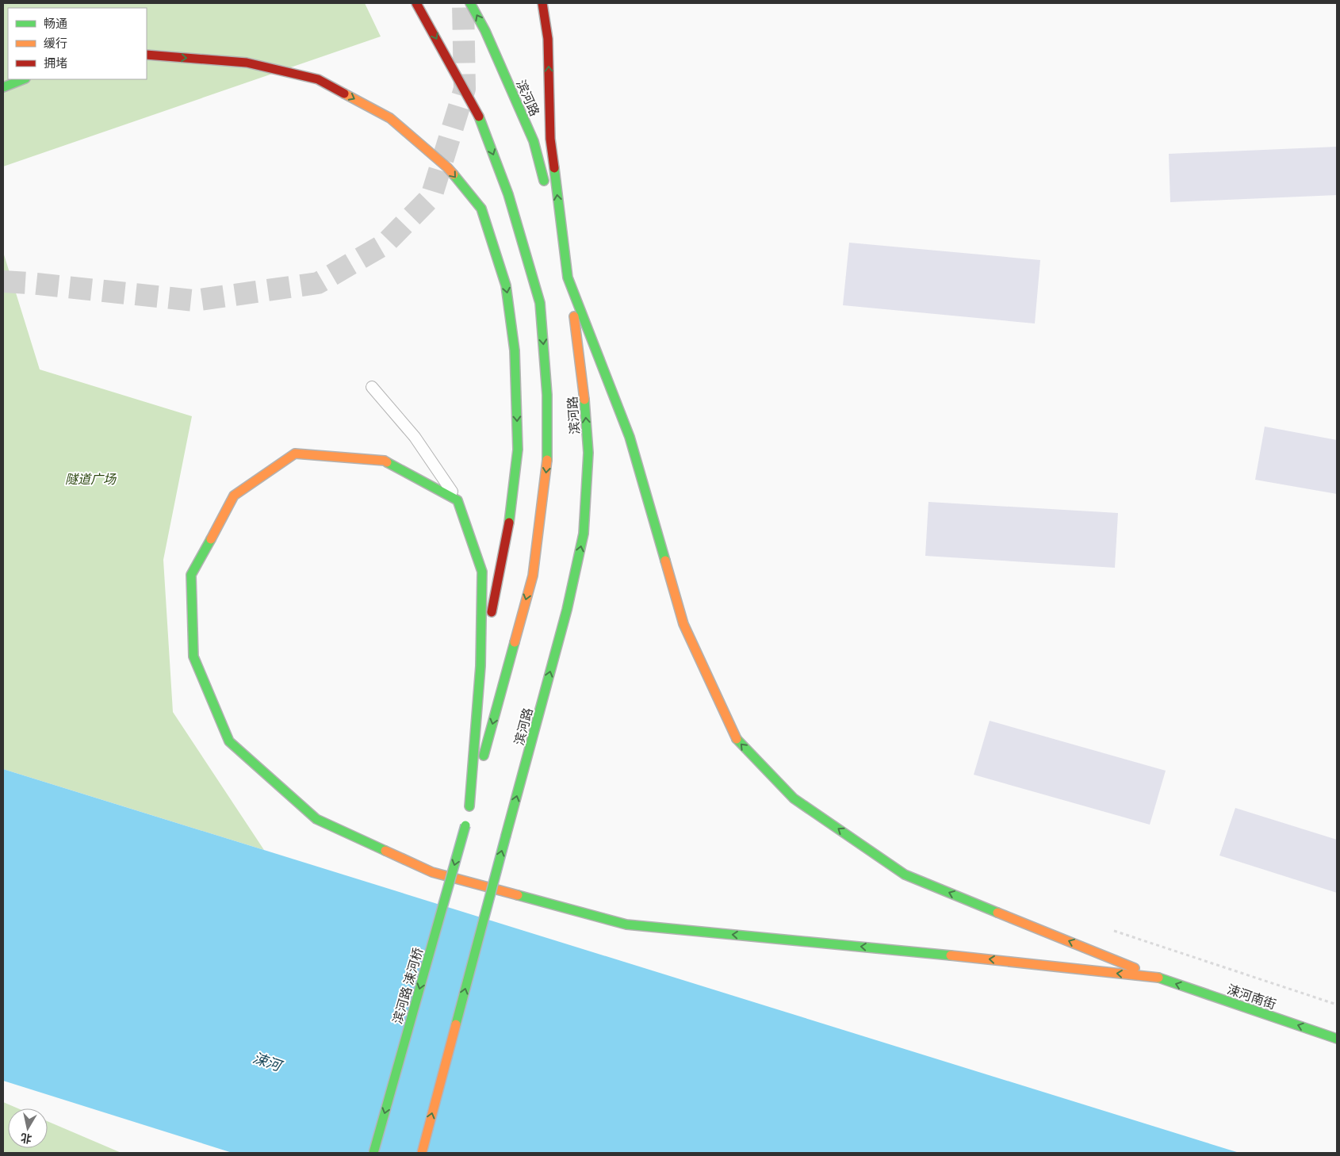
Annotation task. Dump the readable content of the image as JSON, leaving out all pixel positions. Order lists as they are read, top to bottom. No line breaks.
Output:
{"streets":{"main road":["滨河路","滨河路 涑河桥","涑河南街"]},"crossings":[["滨河路","滨河路 涑河桥"]],"one_way":["滨河路 涑河桥","涑河南街"],"water":["涑河"],"parks":["隧道广场"],"legend":["畅通","缓行","拥堵"],"north":"bottom"}
